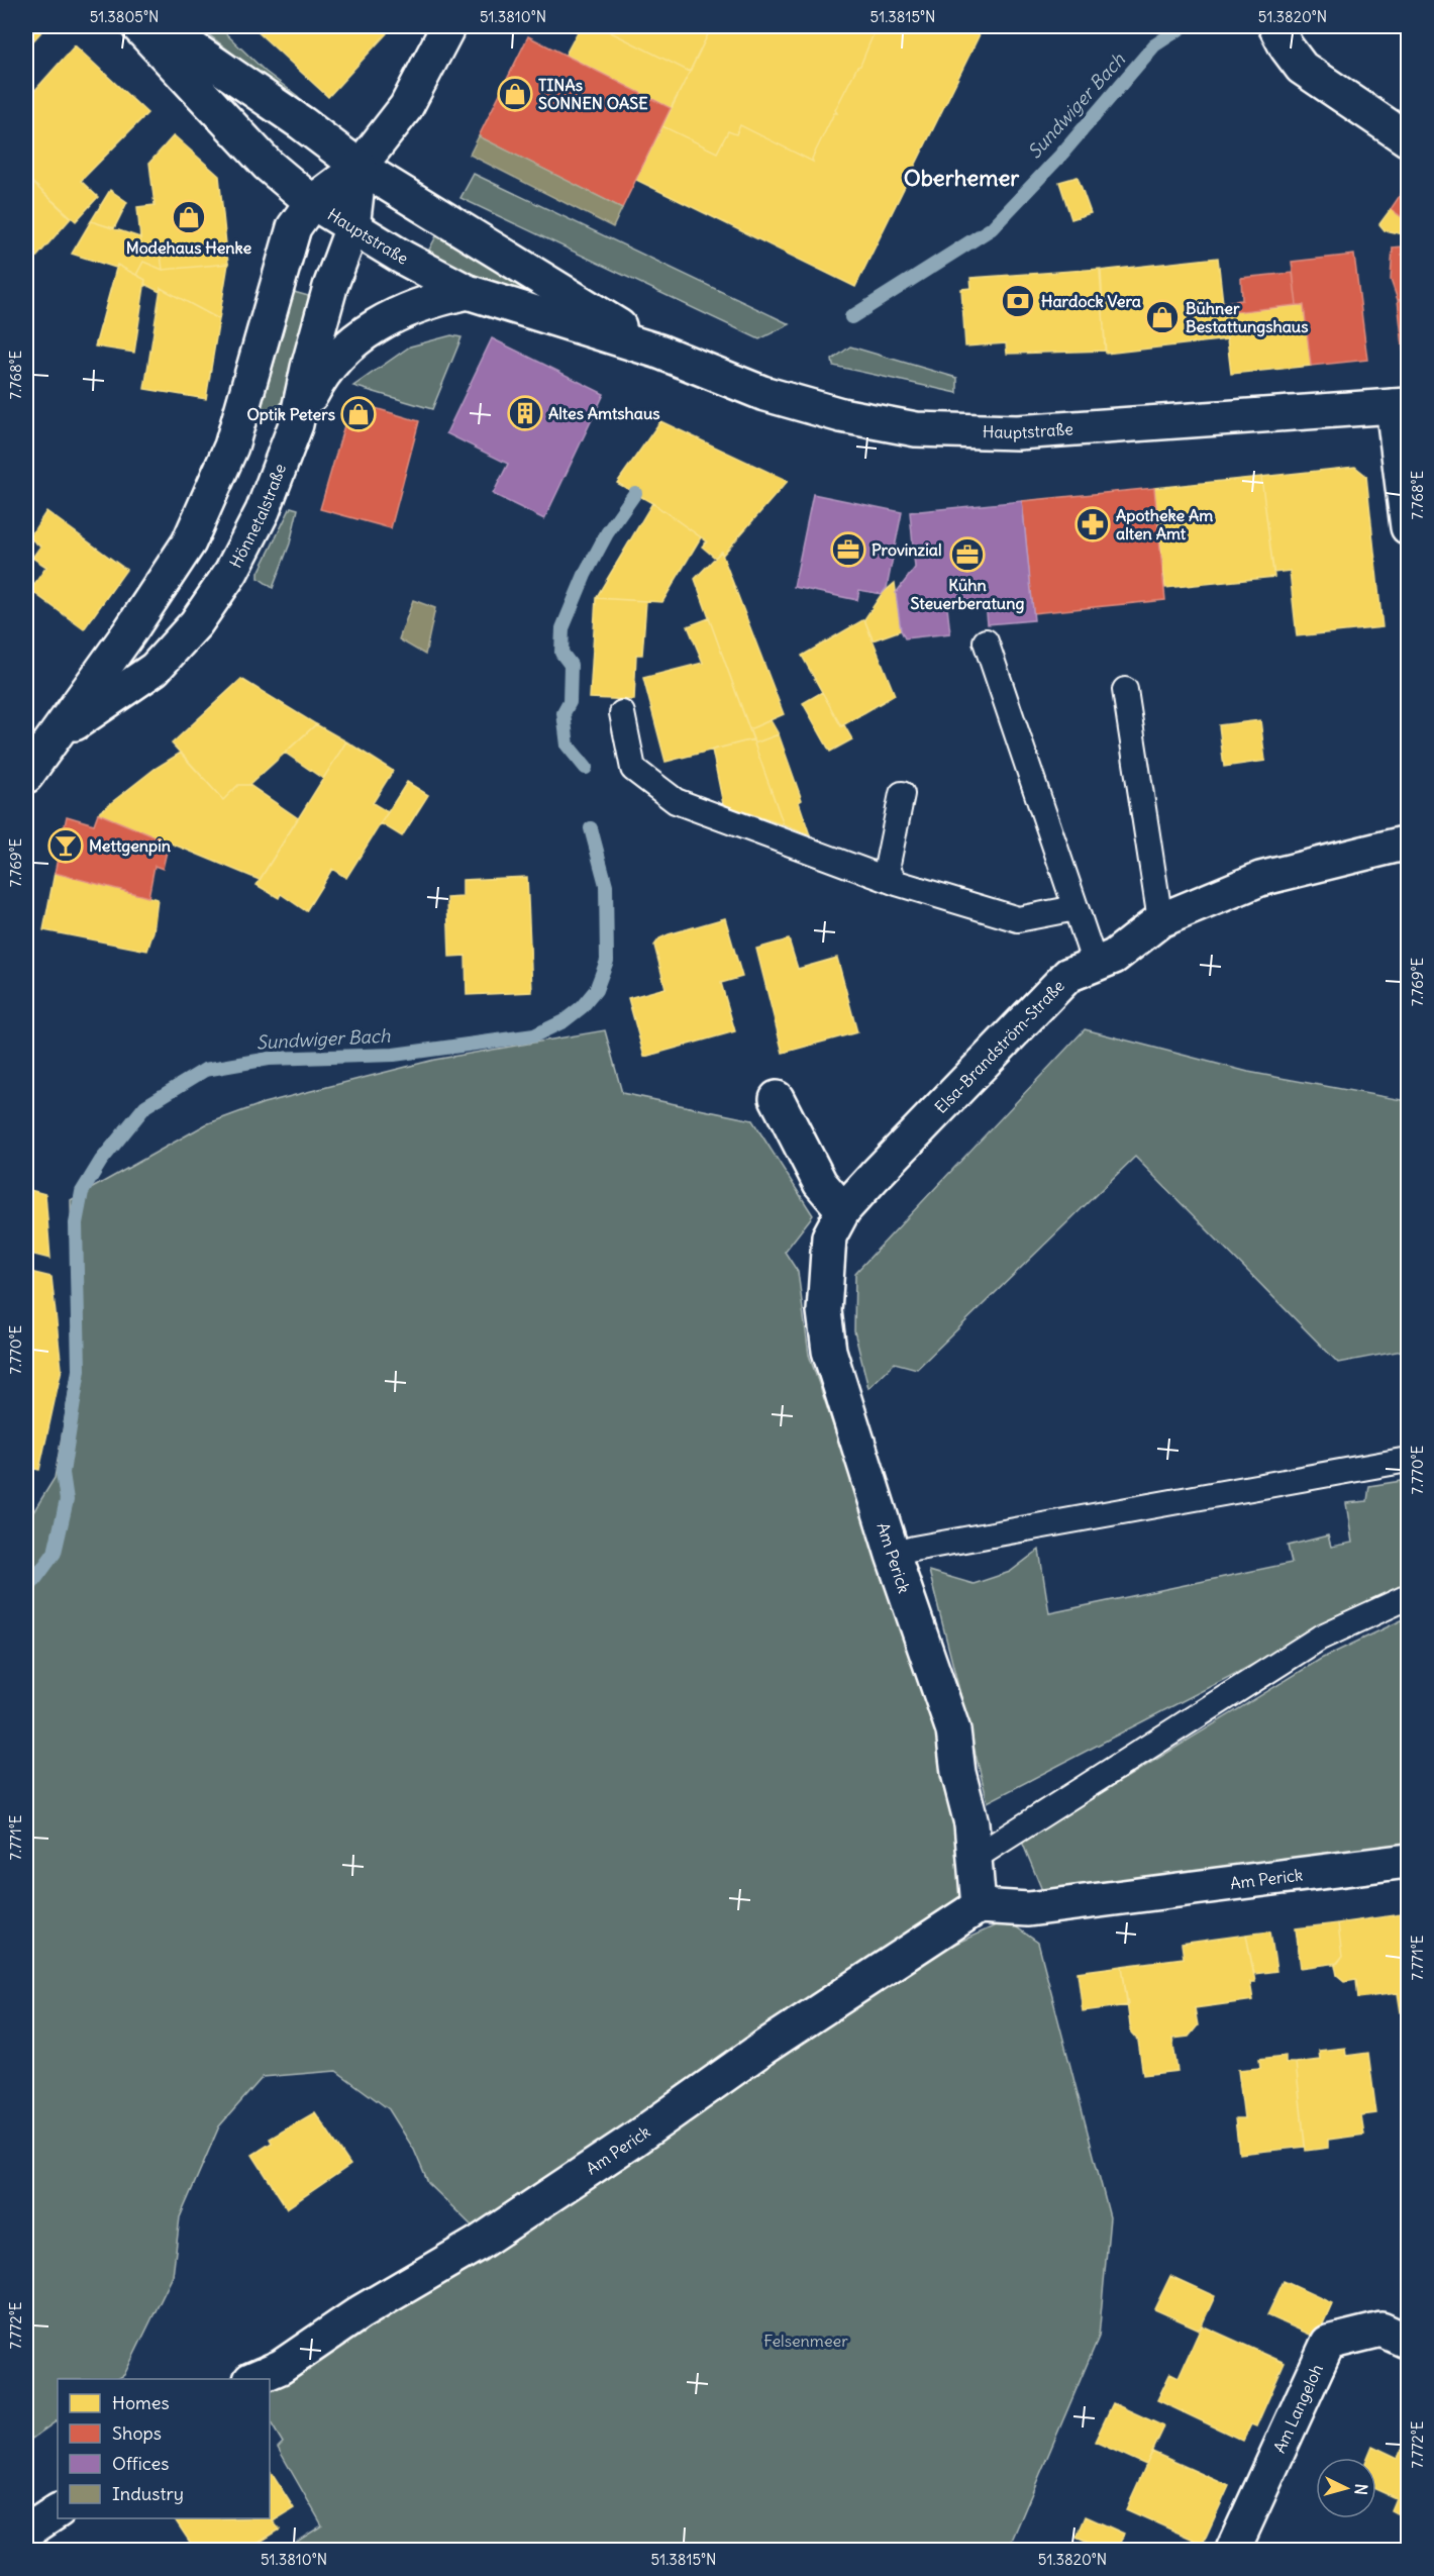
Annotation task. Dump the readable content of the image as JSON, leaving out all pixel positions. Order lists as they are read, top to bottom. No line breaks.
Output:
{"streets":{"street":["Hauptstraße","Hönnetalstraße","Elsa-Brandström-Straße","Am Perick","Am Langeloh"]},"crossings":[["Hauptstraße","Hönnetalstraße"],["Elsa-Brandström-Straße","Am Perick"]],"districts":["Oberhemer"],"water":["Sundwiger Bach"],"parks":["Felsenmeer"],"places":{"shop":["TINAs SONNEN OASE","Modehaus Henke","Bühner Bestattungshaus","Optik Peters"],"bank":["Hardock Vera"],"building":["Altes Amtshaus"],"pharmacy":["Apotheke Am alten Amt"],"office":["Provinzial","Kühn Steuerberatung"],"bar":["Mettgenpin"]},"legend":["Homes","Shops","Offices","Industry"],"north":"right","coordinates":["51.3805°N","51.3810°N","51.3815°N","51.3820°N","7.768°E","7.769°E","7.770°E","7.771°E","7.772°E"]}
